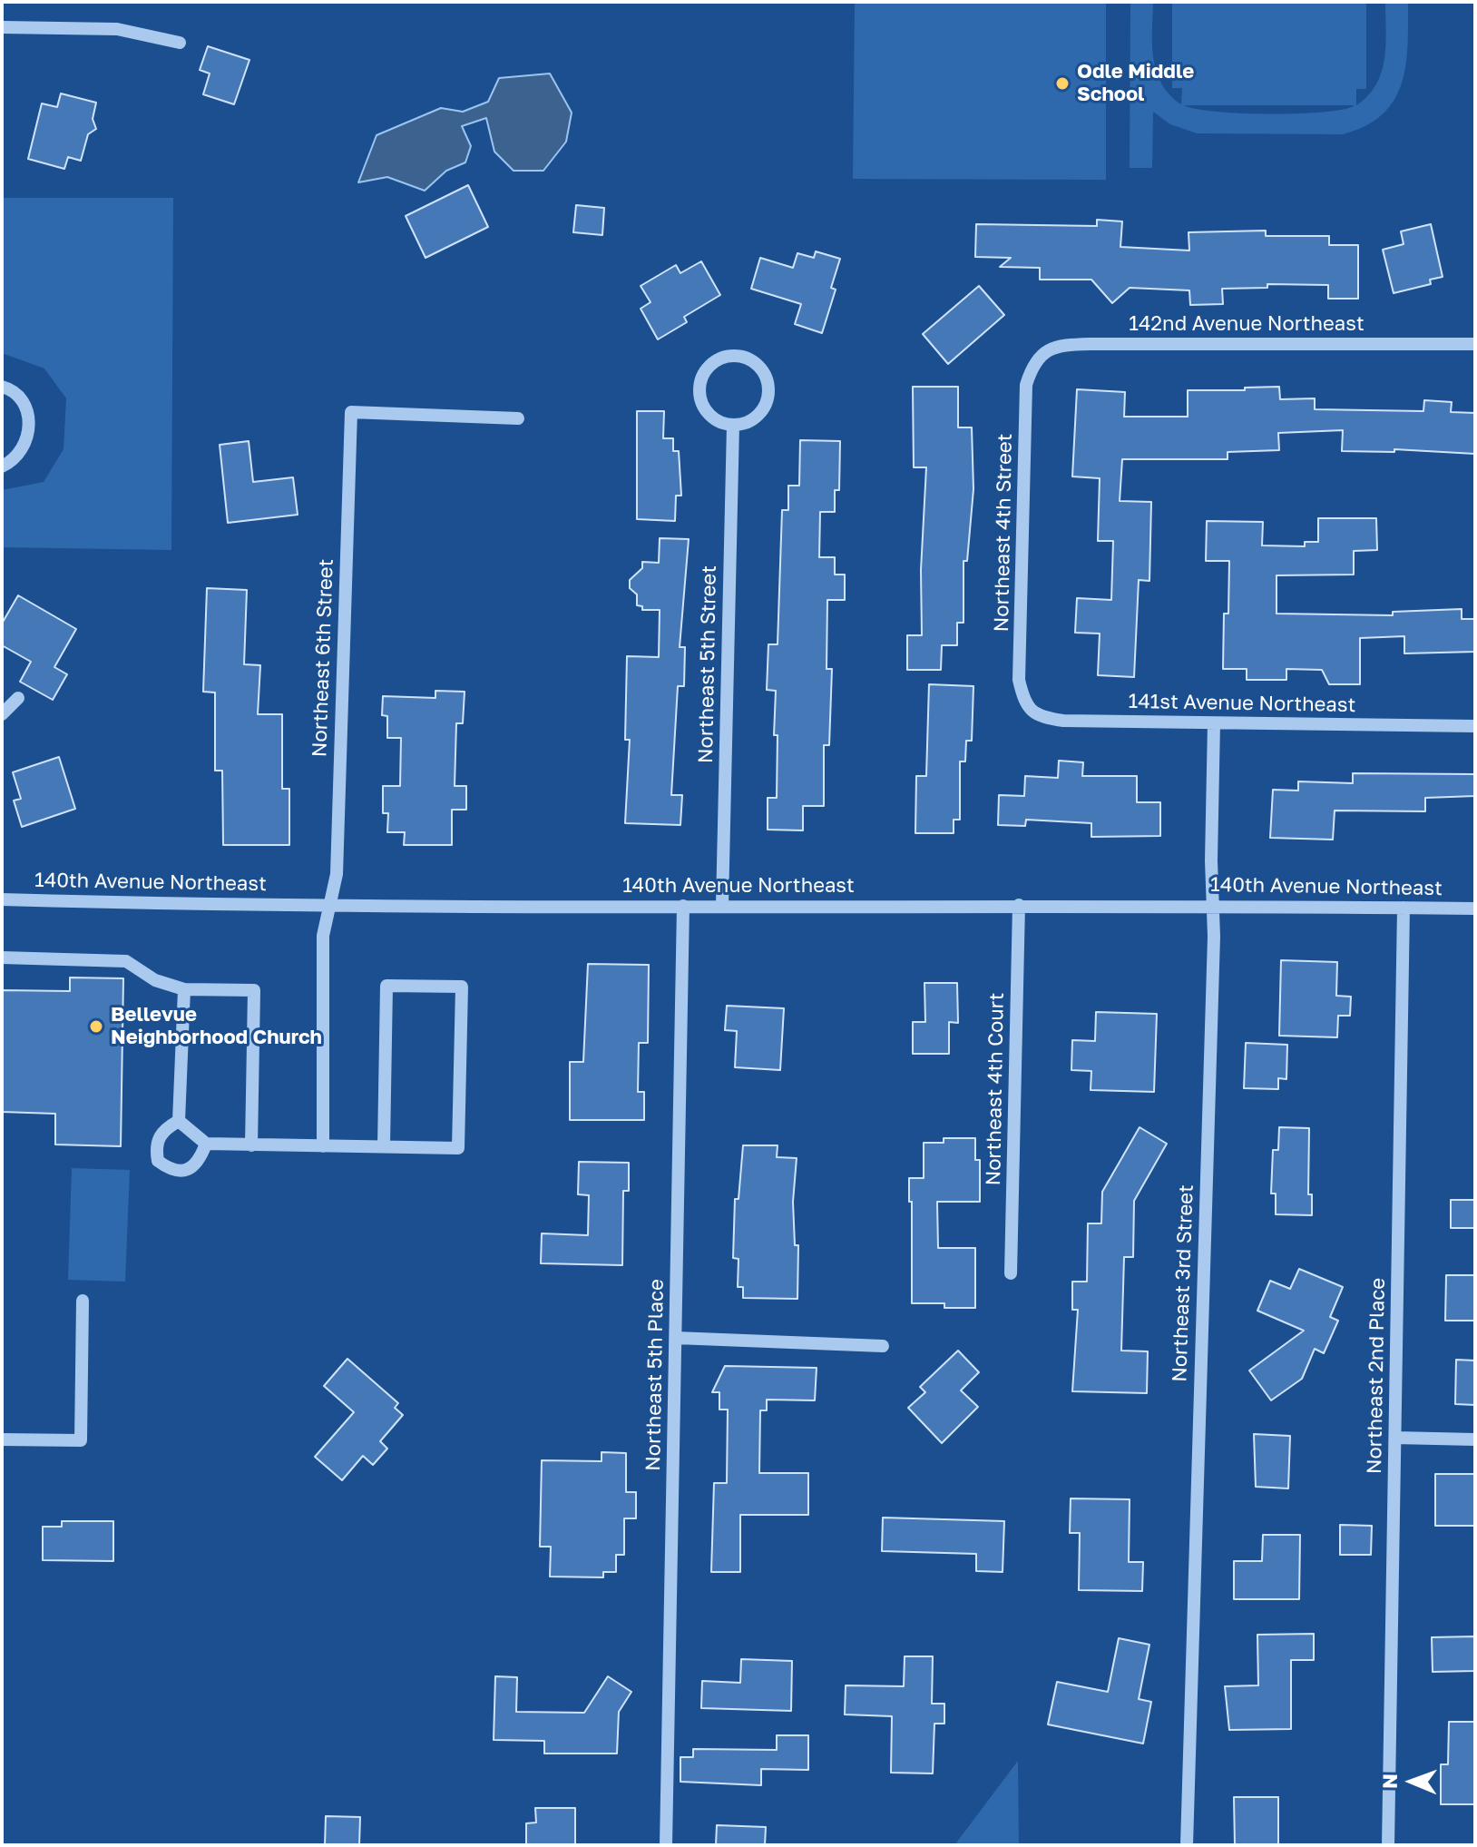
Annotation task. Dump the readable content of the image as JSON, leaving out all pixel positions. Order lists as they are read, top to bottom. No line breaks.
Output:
{"streets":{"street":["142nd Avenue Northeast","Northeast 4th Street","Northeast 6th Street","Northeast 5th Street","141st Avenue Northeast","140th Avenue Northeast","Northeast 4th Court","Northeast 3rd Street","Northeast 5th Place","Northeast 2nd Place"]},"crossings":[["142nd Avenue Northeast","Northeast 4th Street"],["Northeast 4th Street","141st Avenue Northeast"],["Northeast 6th Street","140th Avenue Northeast"],["Northeast 5th Street","140th Avenue Northeast"],["141st Avenue Northeast","Northeast 3rd Street"],["140th Avenue Northeast","Northeast 4th Court"],["140th Avenue Northeast","Northeast 3rd Street"],["140th Avenue Northeast","Northeast 5th Place"],["140th Avenue Northeast","Northeast 2nd Place"]],"places":["Odle Middle School","Bellevue Neighborhood Church"],"north":"left"}
